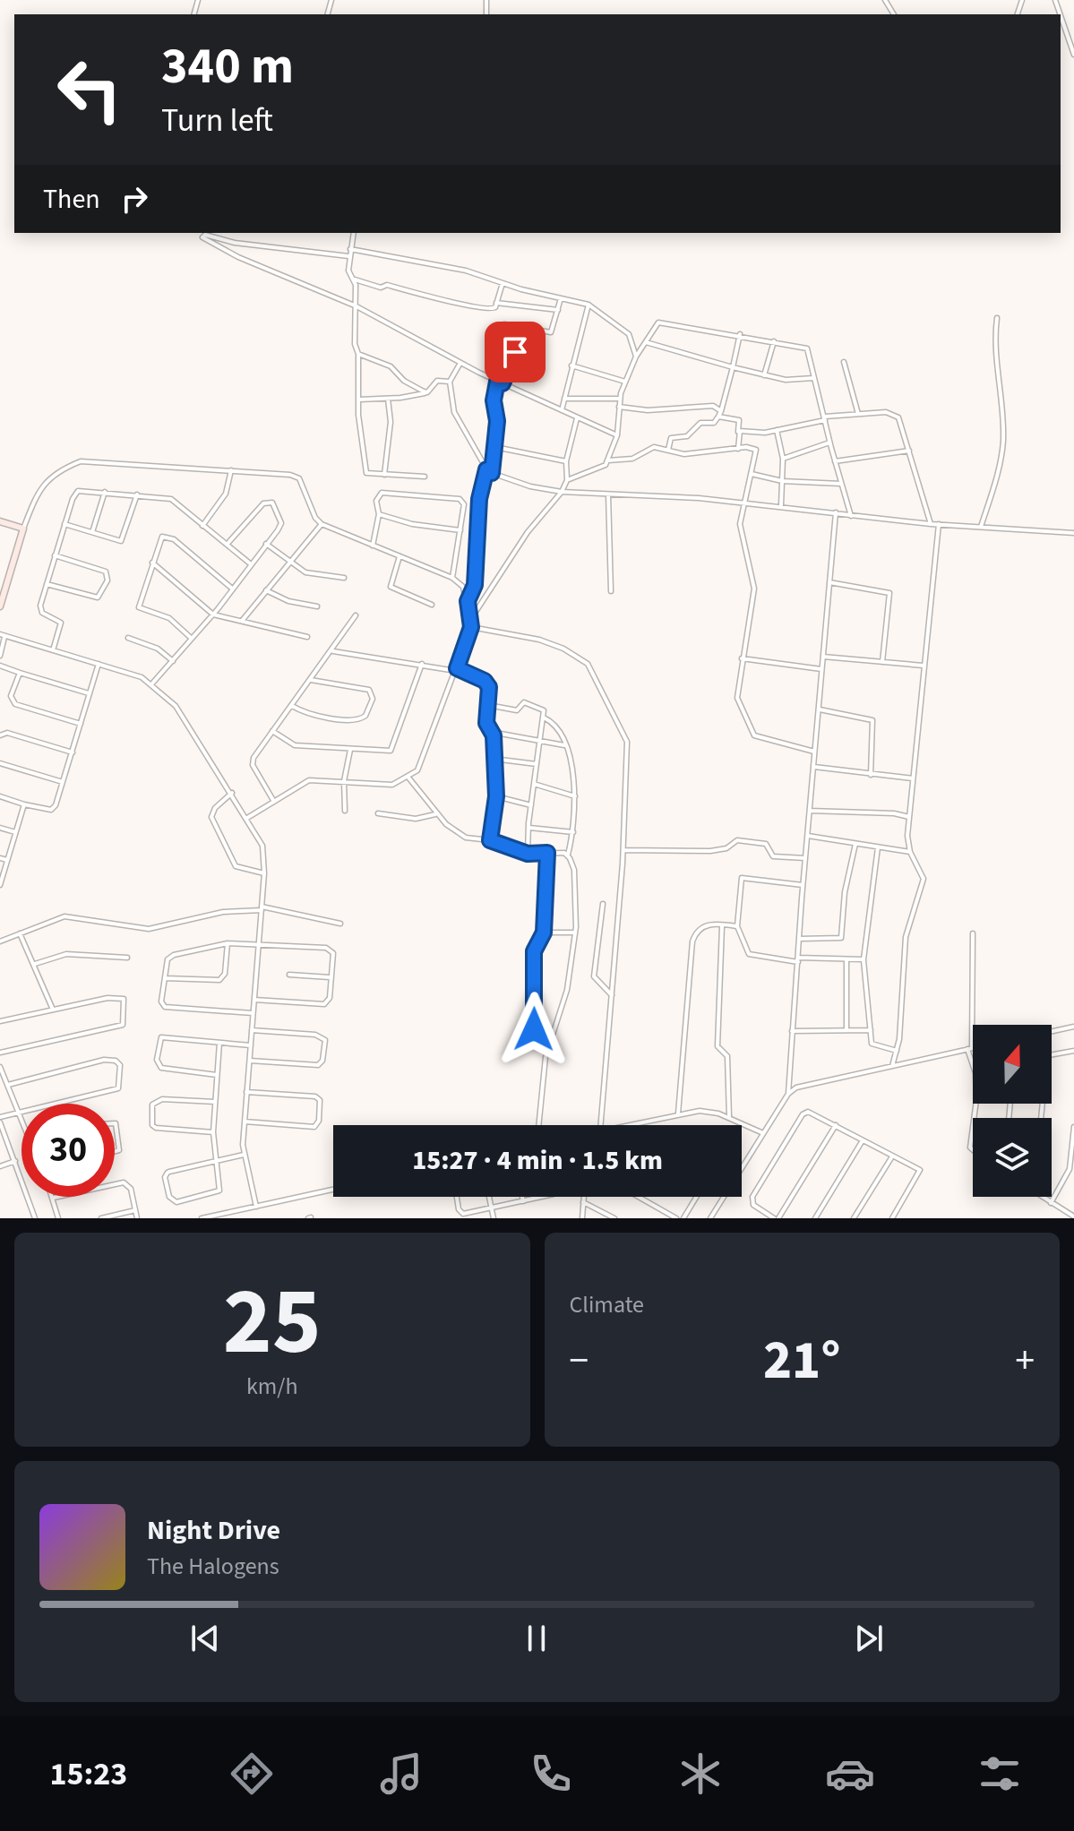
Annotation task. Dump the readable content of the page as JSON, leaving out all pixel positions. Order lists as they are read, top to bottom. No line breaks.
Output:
{"north":"top","page":{"turn":["340 m","Turn left"],"then":"Then","limit":"30","trip":"15:27 · 4 min · 1.5 km","tile":[["25","km/h"],"Climate"],"heat":["−","21°","+"],"song":["Night Drive","The Halogens"],"tabs":"15:23"}}
